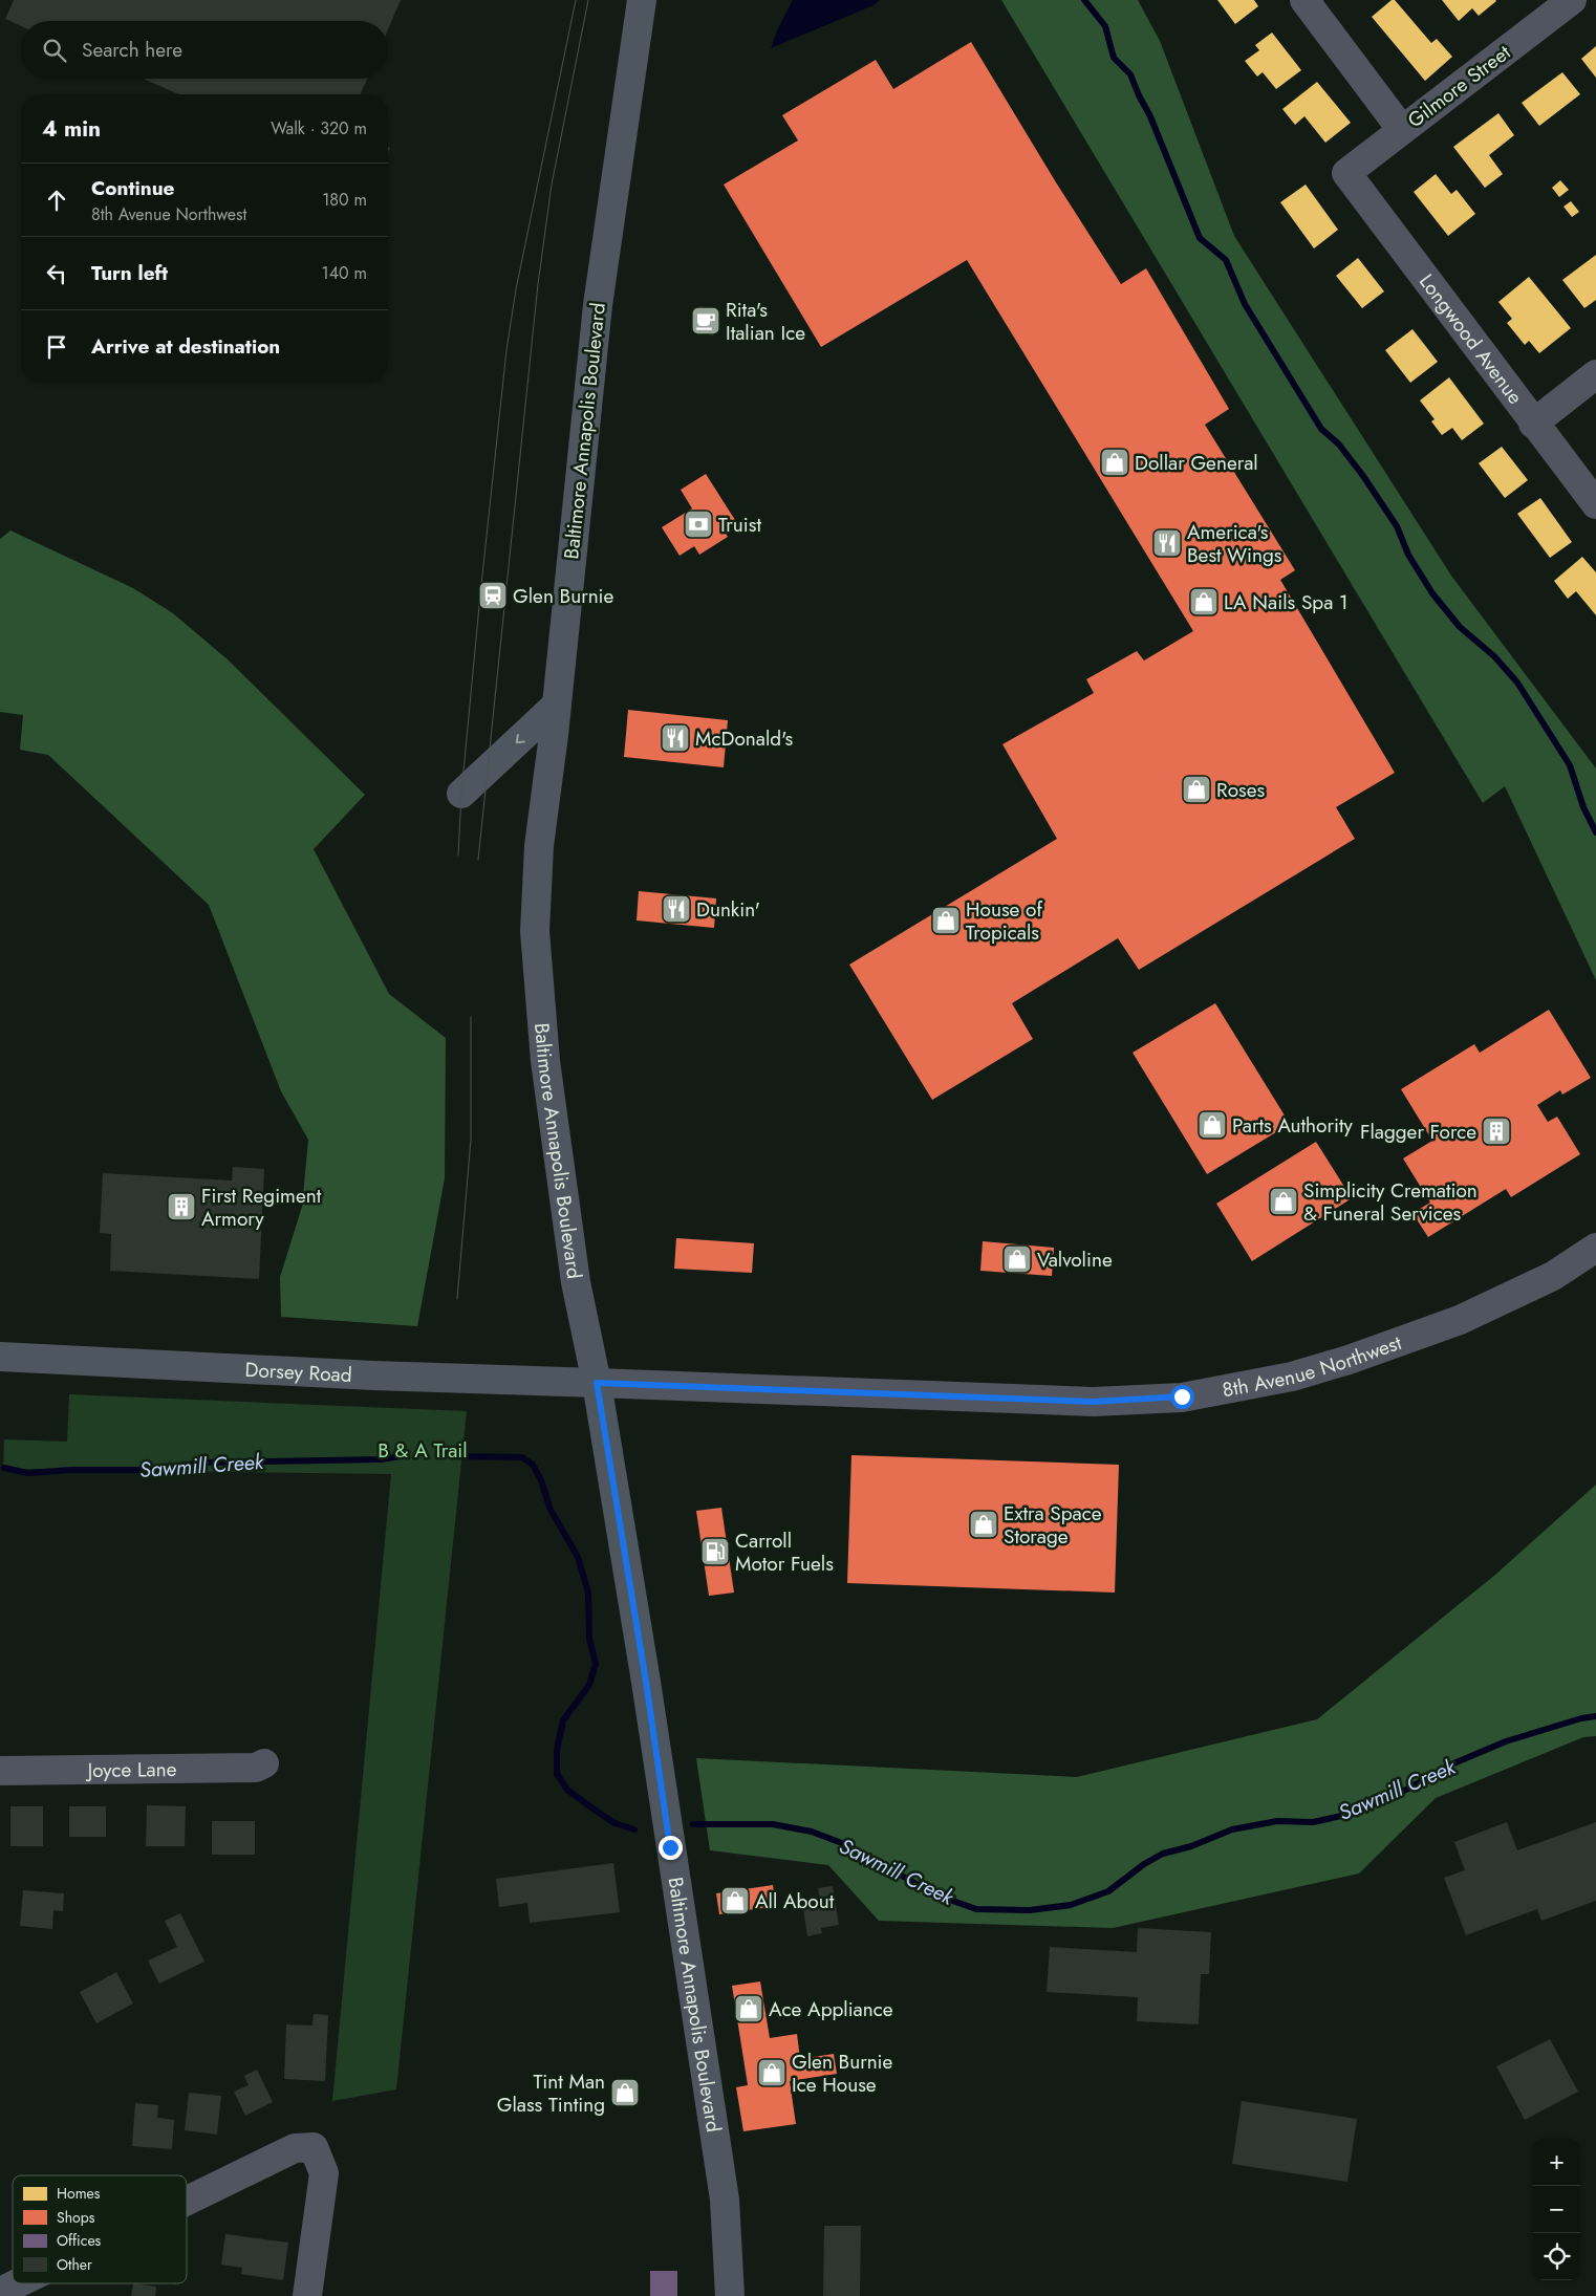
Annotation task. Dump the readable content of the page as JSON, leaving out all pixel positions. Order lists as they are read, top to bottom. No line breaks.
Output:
{"streets":{"main road":["Baltimore Annapolis Boulevard","Dorsey Road"],"street":["Gilmore Street","Longwood Avenue","8th Avenue Northwest","Joyce Lane"]},"crossings":[["Gilmore Street","Longwood Avenue"],["Baltimore Annapolis Boulevard","8th Avenue Northwest"],["Baltimore Annapolis Boulevard","Dorsey Road"],["8th Avenue Northwest","Dorsey Road"]],"water":["Sawmill Creek"],"parks":["B & A Trail"],"places":{"cafe":["Rita's Italian Ice"],"shop":["Dollar General","LA Nails Spa 1","Roses","House of Tropicals","Parts Authority","Simplicity Cremation & Funeral Services","Valvoline","Extra Space Storage","All About","Ace Appliance","Glen Burnie Ice House","Tint Man Glass Tinting"],"bank":["Truist"],"restaurant":["America's Best Wings","McDonald's","Dunkin'"],"station":["Glen Burnie"],"building":["Flagger Force","First Regiment Armory"],"fuel station":["Carroll Motor Fuels"]},"legend":["Homes","Shops","Offices","Other"],"page":{"search":"Search here","heading":["4 min","Walk · 320 m"],"list":[["Continue","8th Avenue Northwest","180 m"],["Turn left","140 m"],"Arrive at destination"],"map_buttons":["+","−"]}}
